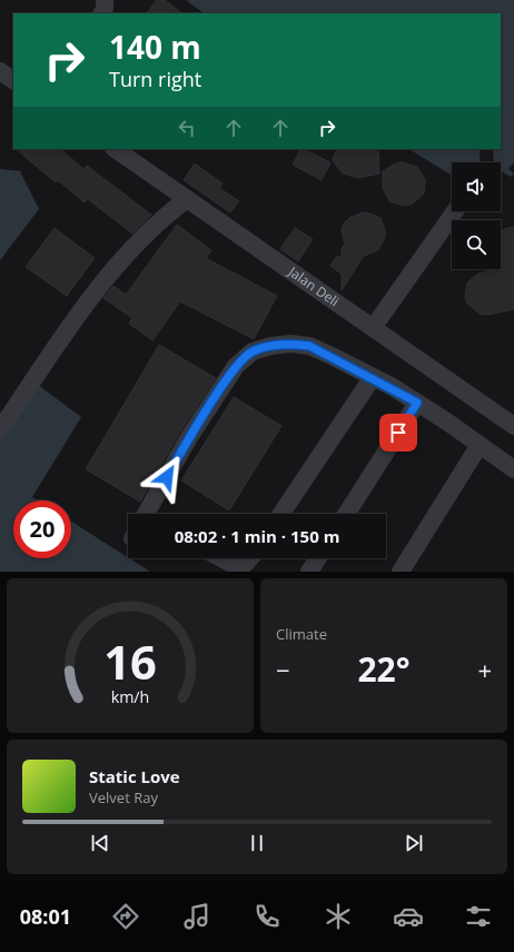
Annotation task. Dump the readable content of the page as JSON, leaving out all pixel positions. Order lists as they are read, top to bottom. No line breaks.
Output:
{"streets":{"lane":["Jalan Deli"]},"page":{"turn":["140 m","Turn right"],"limit":"20","trip":"08:02 · 1 min · 150 m","tile":"Climate","heat":["−","22°","+"],"song":["Static Love","Velvet Ray"],"tabs":"08:01","gauge":["16","km/h"]}}
